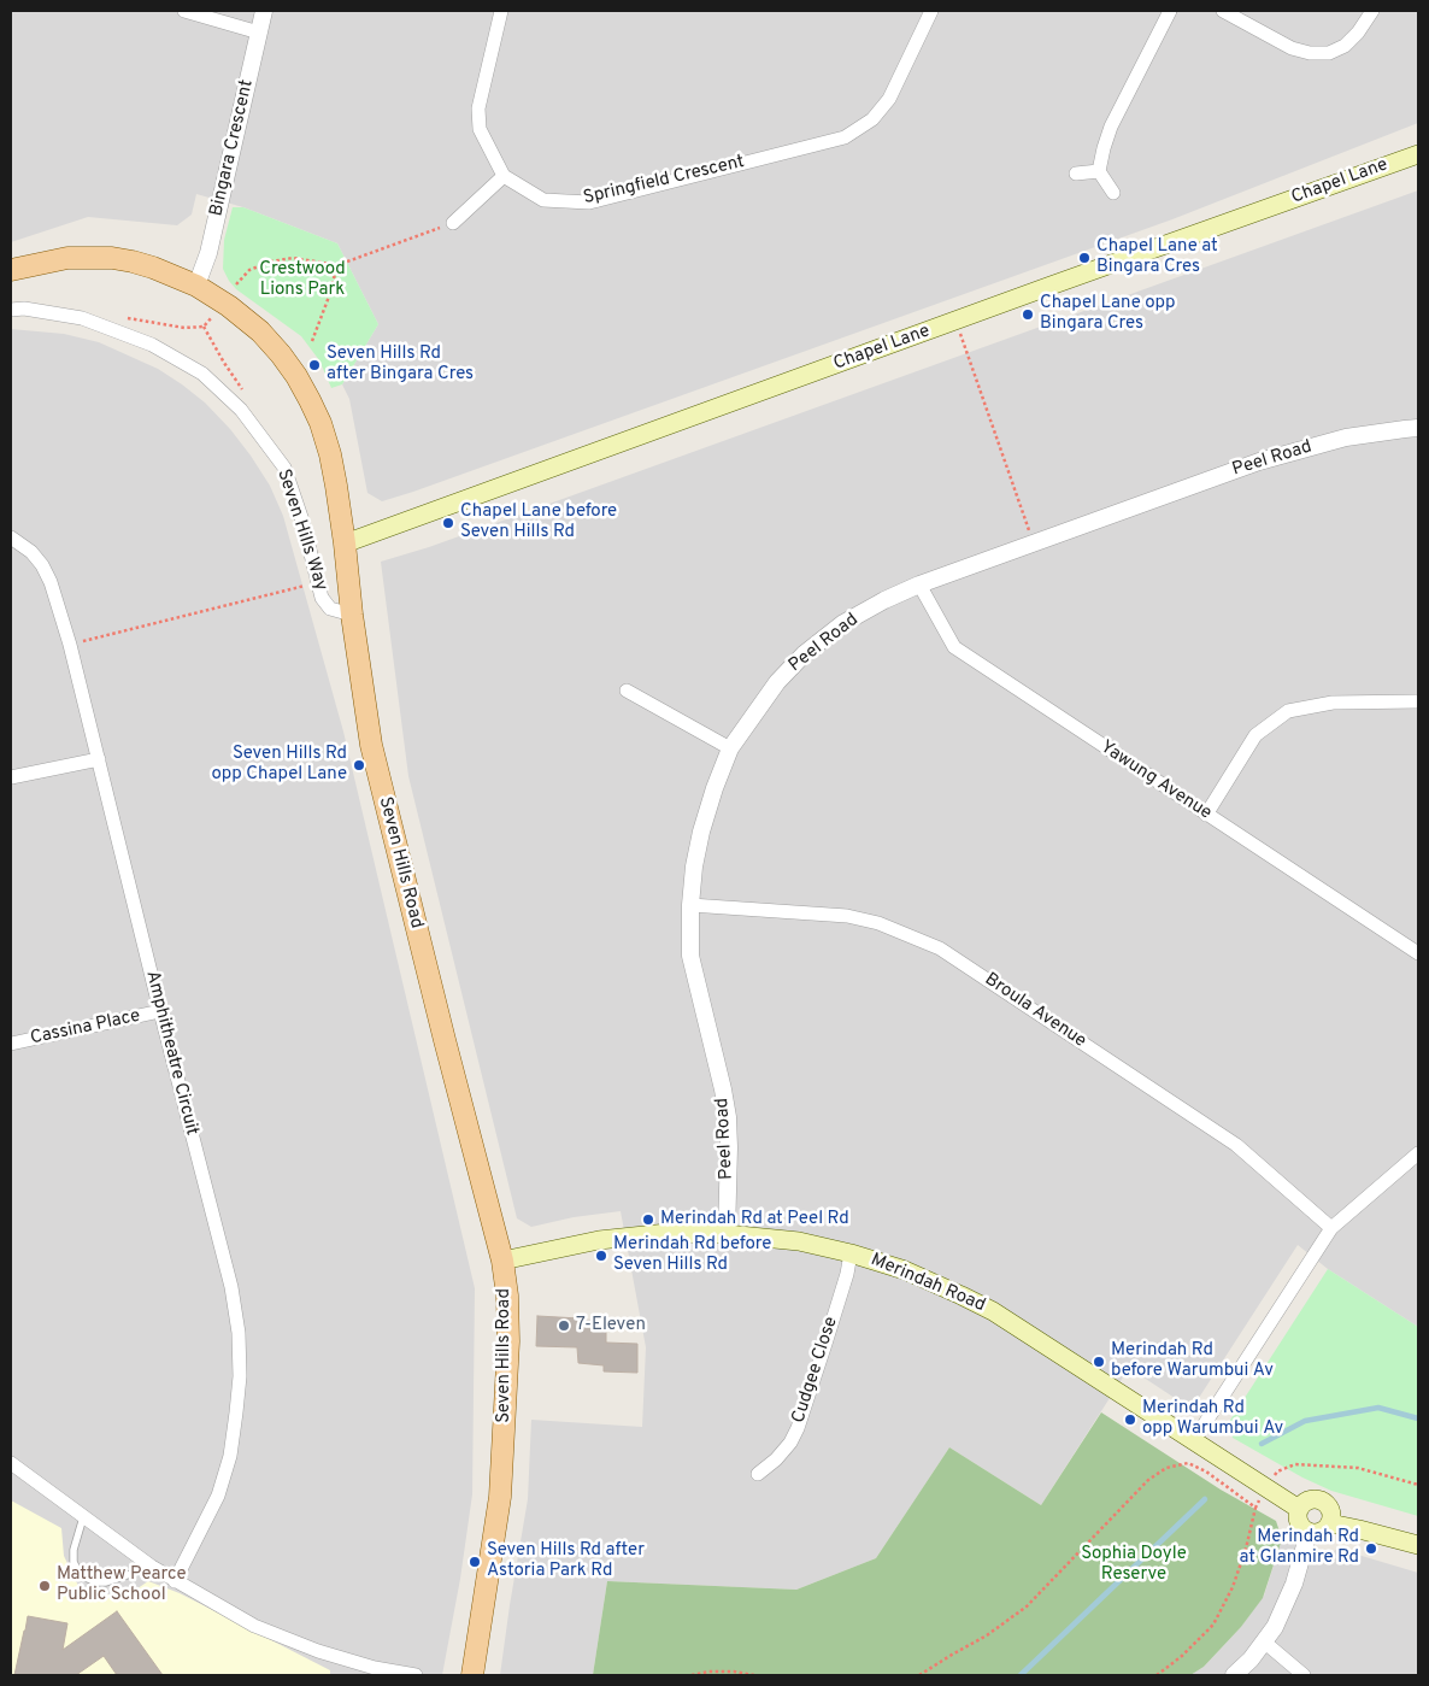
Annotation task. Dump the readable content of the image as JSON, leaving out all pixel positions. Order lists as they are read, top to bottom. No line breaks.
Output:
{"streets":{"main road":["Chapel Lane","Seven Hills Road","Merindah Road"],"street":["Bingara Crescent","Springfield Crescent","Peel Road","Seven Hills Way","Yawung Avenue","Broula Avenue","Cassina Place","Amphitheatre Circuit","Cudgee Close"]},"crossings":[["Bingara Crescent","Seven Hills Road"],["Chapel Lane","Seven Hills Road"],["Peel Road","Yawung Avenue"],["Peel Road","Broula Avenue"],["Peel Road","Merindah Road"],["Seven Hills Way","Seven Hills Road"],["Seven Hills Road","Merindah Road"],["Cassina Place","Amphitheatre Circuit"],["Merindah Road","Cudgee Close"]],"parks":["Crestwood Lions Park","Sophia Doyle Reserve"],"places":["Chapel Lane at Bingara Cres","Chapel Lane opp Bingara Cres","Seven Hills Rd after Bingara Cres","Chapel Lane before Seven Hills Rd","Seven Hills Rd opp Chapel Lane","Merindah Rd at Peel Rd","Merindah Rd before Seven Hills Rd","7-Eleven","Merindah Rd before Warumbui Av","Merindah Rd opp Warumbui Av","Merindah Rd at Glanmire Rd","Seven Hills Rd after Astoria Park Rd","Matthew Pearce Public School"]}
